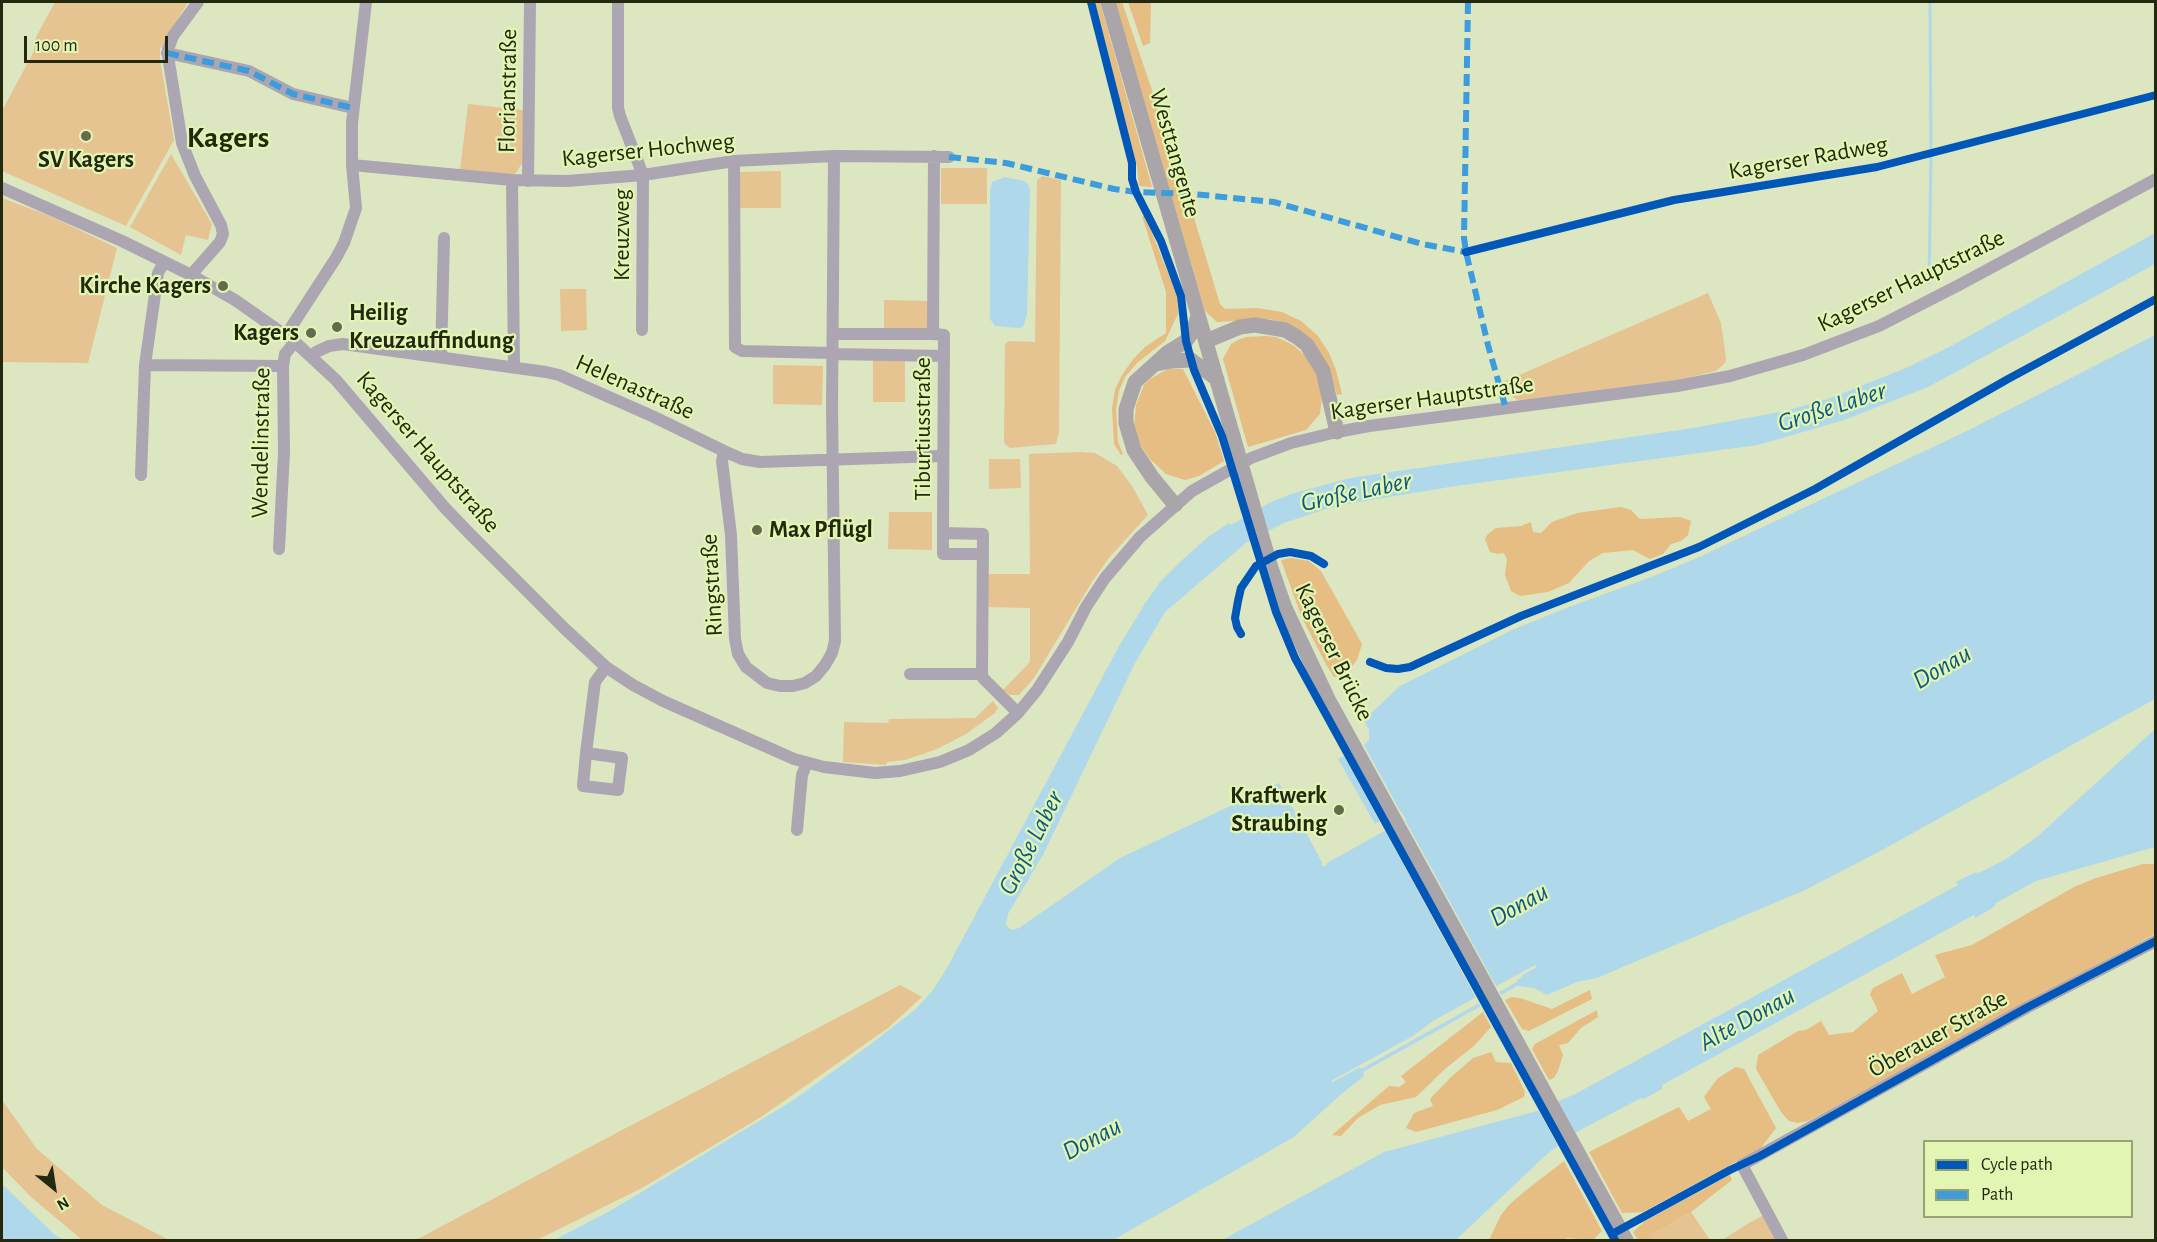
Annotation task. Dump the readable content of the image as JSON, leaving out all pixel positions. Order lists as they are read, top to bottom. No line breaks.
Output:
{"streets":{"main road":["Westtangente","Kagerser Brücke"],"street":["Florianstraße","Kagerser Hochweg","Kreuzweg","Kagerser Hauptstraße","Helenastraße","Tiburtiusstraße","Wendelinstraße","Ringstraße","Öberauer Straße"],"cycle path":["Kagerser Radweg"]},"crossings":[["Florianstraße","Kagerser Hochweg"],["Kagerser Hochweg","Kreuzweg"],["Kagerser Hochweg","Tiburtiusstraße"],["Kagerser Hochweg","Wendelinstraße"],["Kagerser Hochweg","Ringstraße"],["Westtangente","Kagerser Brücke"],["Kagerser Hauptstraße","Helenastraße"],["Kagerser Hauptstraße","Wendelinstraße"],["Helenastraße","Tiburtiusstraße"],["Helenastraße","Ringstraße"]],"districts":["Kagers"],"water":["Große Laber","Donau","Alte Donau"],"places":["SV Kagers","Kirche Kagers","Heilig Kreuzauffindung","Kagers","Max Pflügl","Kraftwerk Straubing"],"legend":["Cycle path","Path"],"scale_bar":"100 m","north":"bottom right"}
